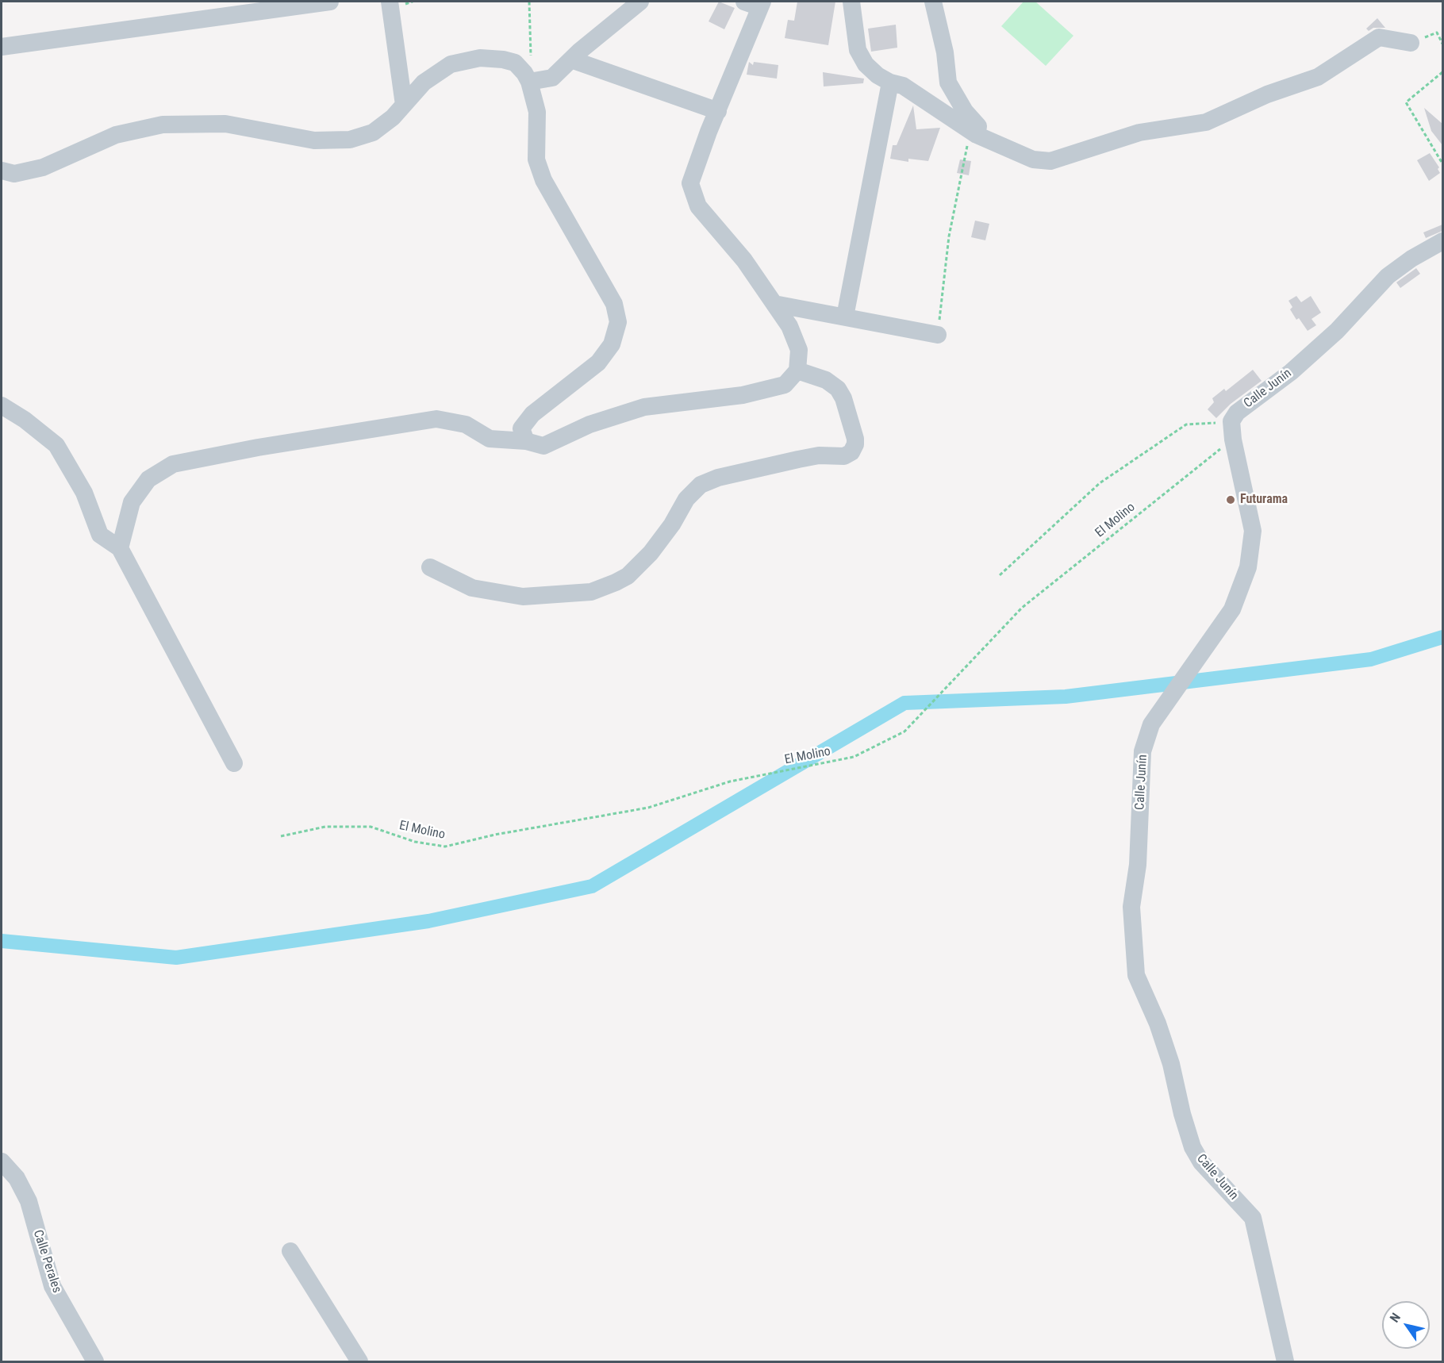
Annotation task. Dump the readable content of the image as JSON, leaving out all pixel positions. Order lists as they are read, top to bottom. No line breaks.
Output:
{"streets":{"street":["Calle Junín","Calle Perales"],"path":["El Molino"]},"crossings":[["Calle Junín","El Molino"]],"places":["Futurama"],"north":"top left"}
